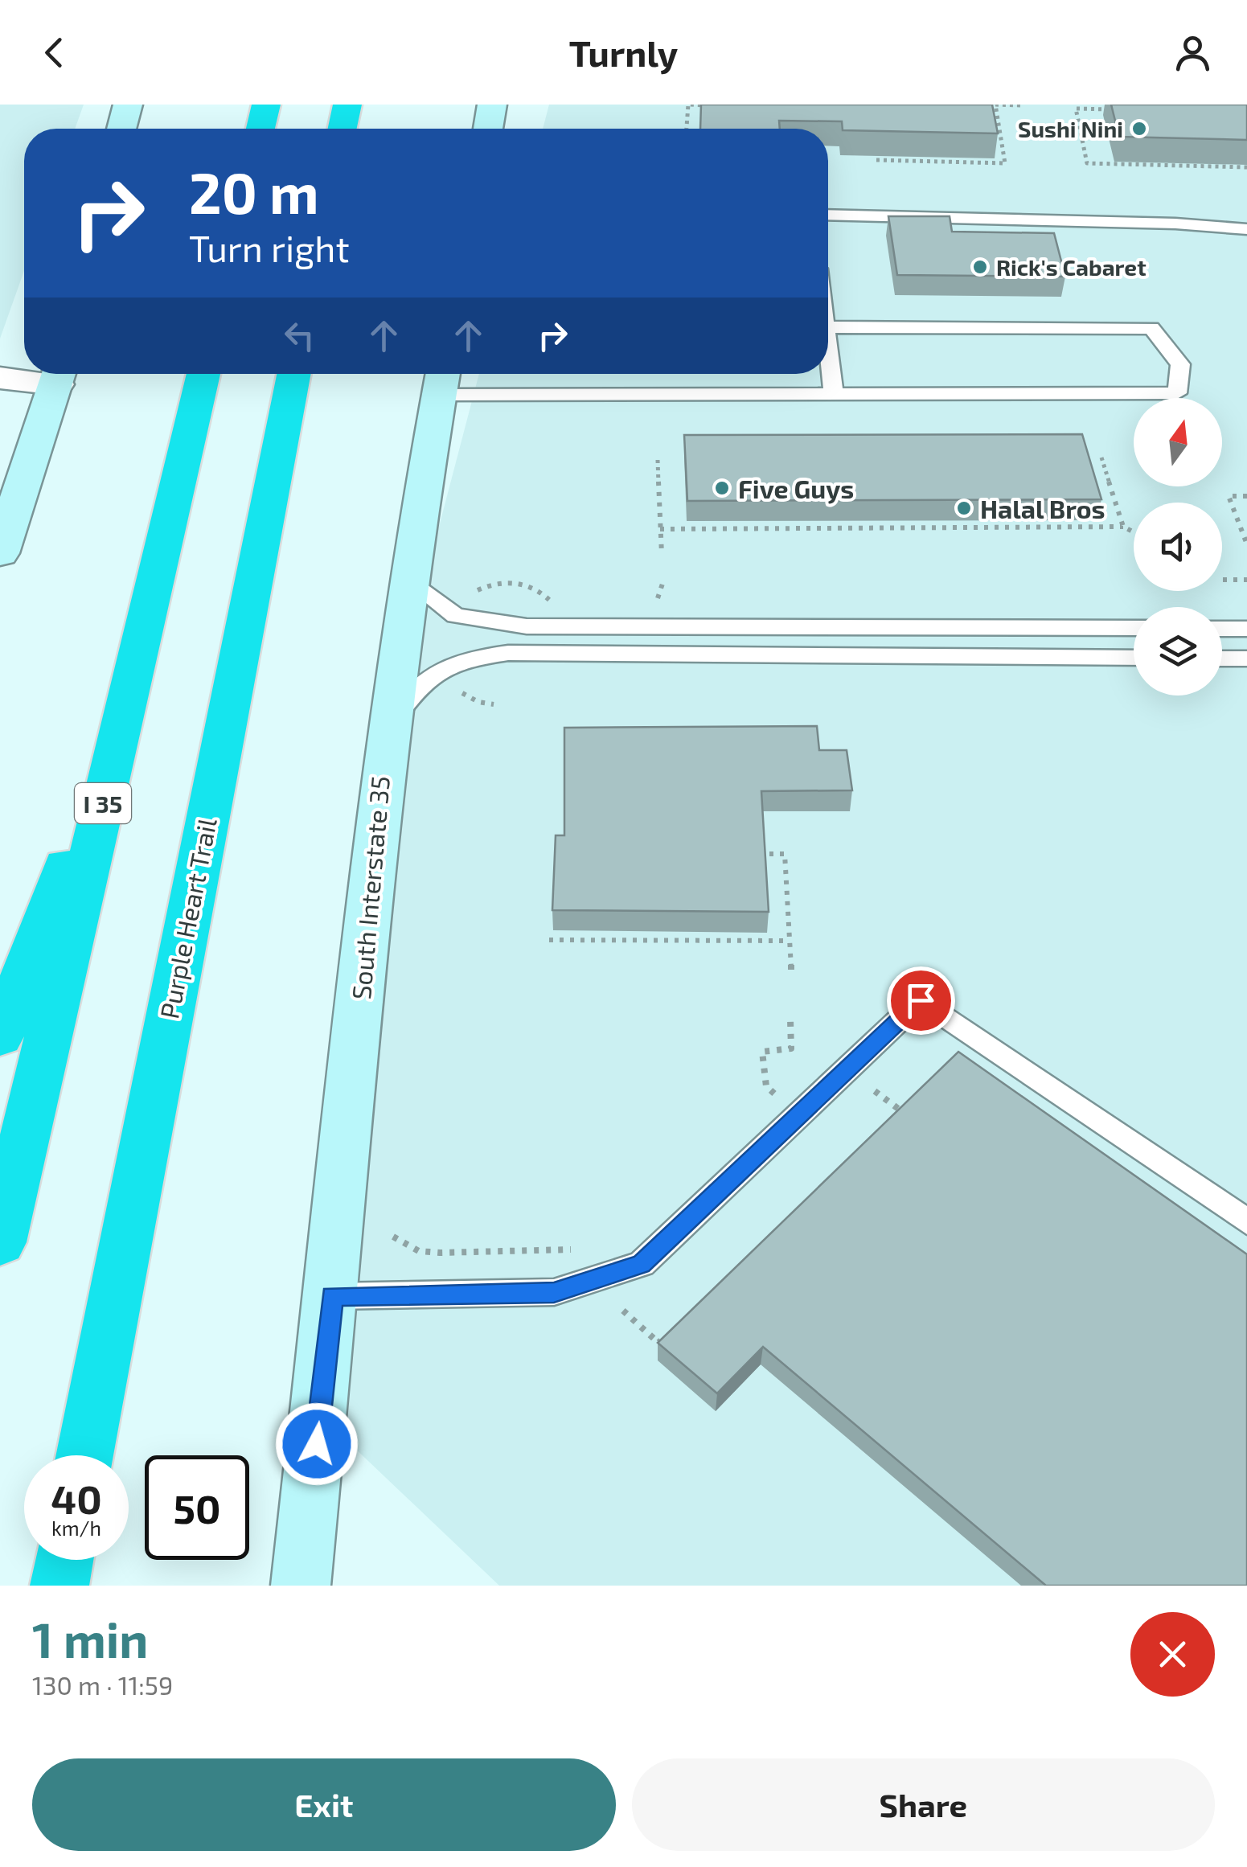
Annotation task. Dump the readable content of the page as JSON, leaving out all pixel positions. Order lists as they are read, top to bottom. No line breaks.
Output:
{"streets":{"highway":["I 35","Purple Heart Trail"],"main road":["South Interstate 35"]},"places":["Sushi Nini","Rick's Cabaret","Five Guys","Halal Bros"],"north":"top","page":{"header":"Turnly","turn":["20 m","Turn right"],"speed":"40 km/h","limit":"50","heading":["1 min","130 m · 11:59"],"buttons":["Exit","Share"]}}
